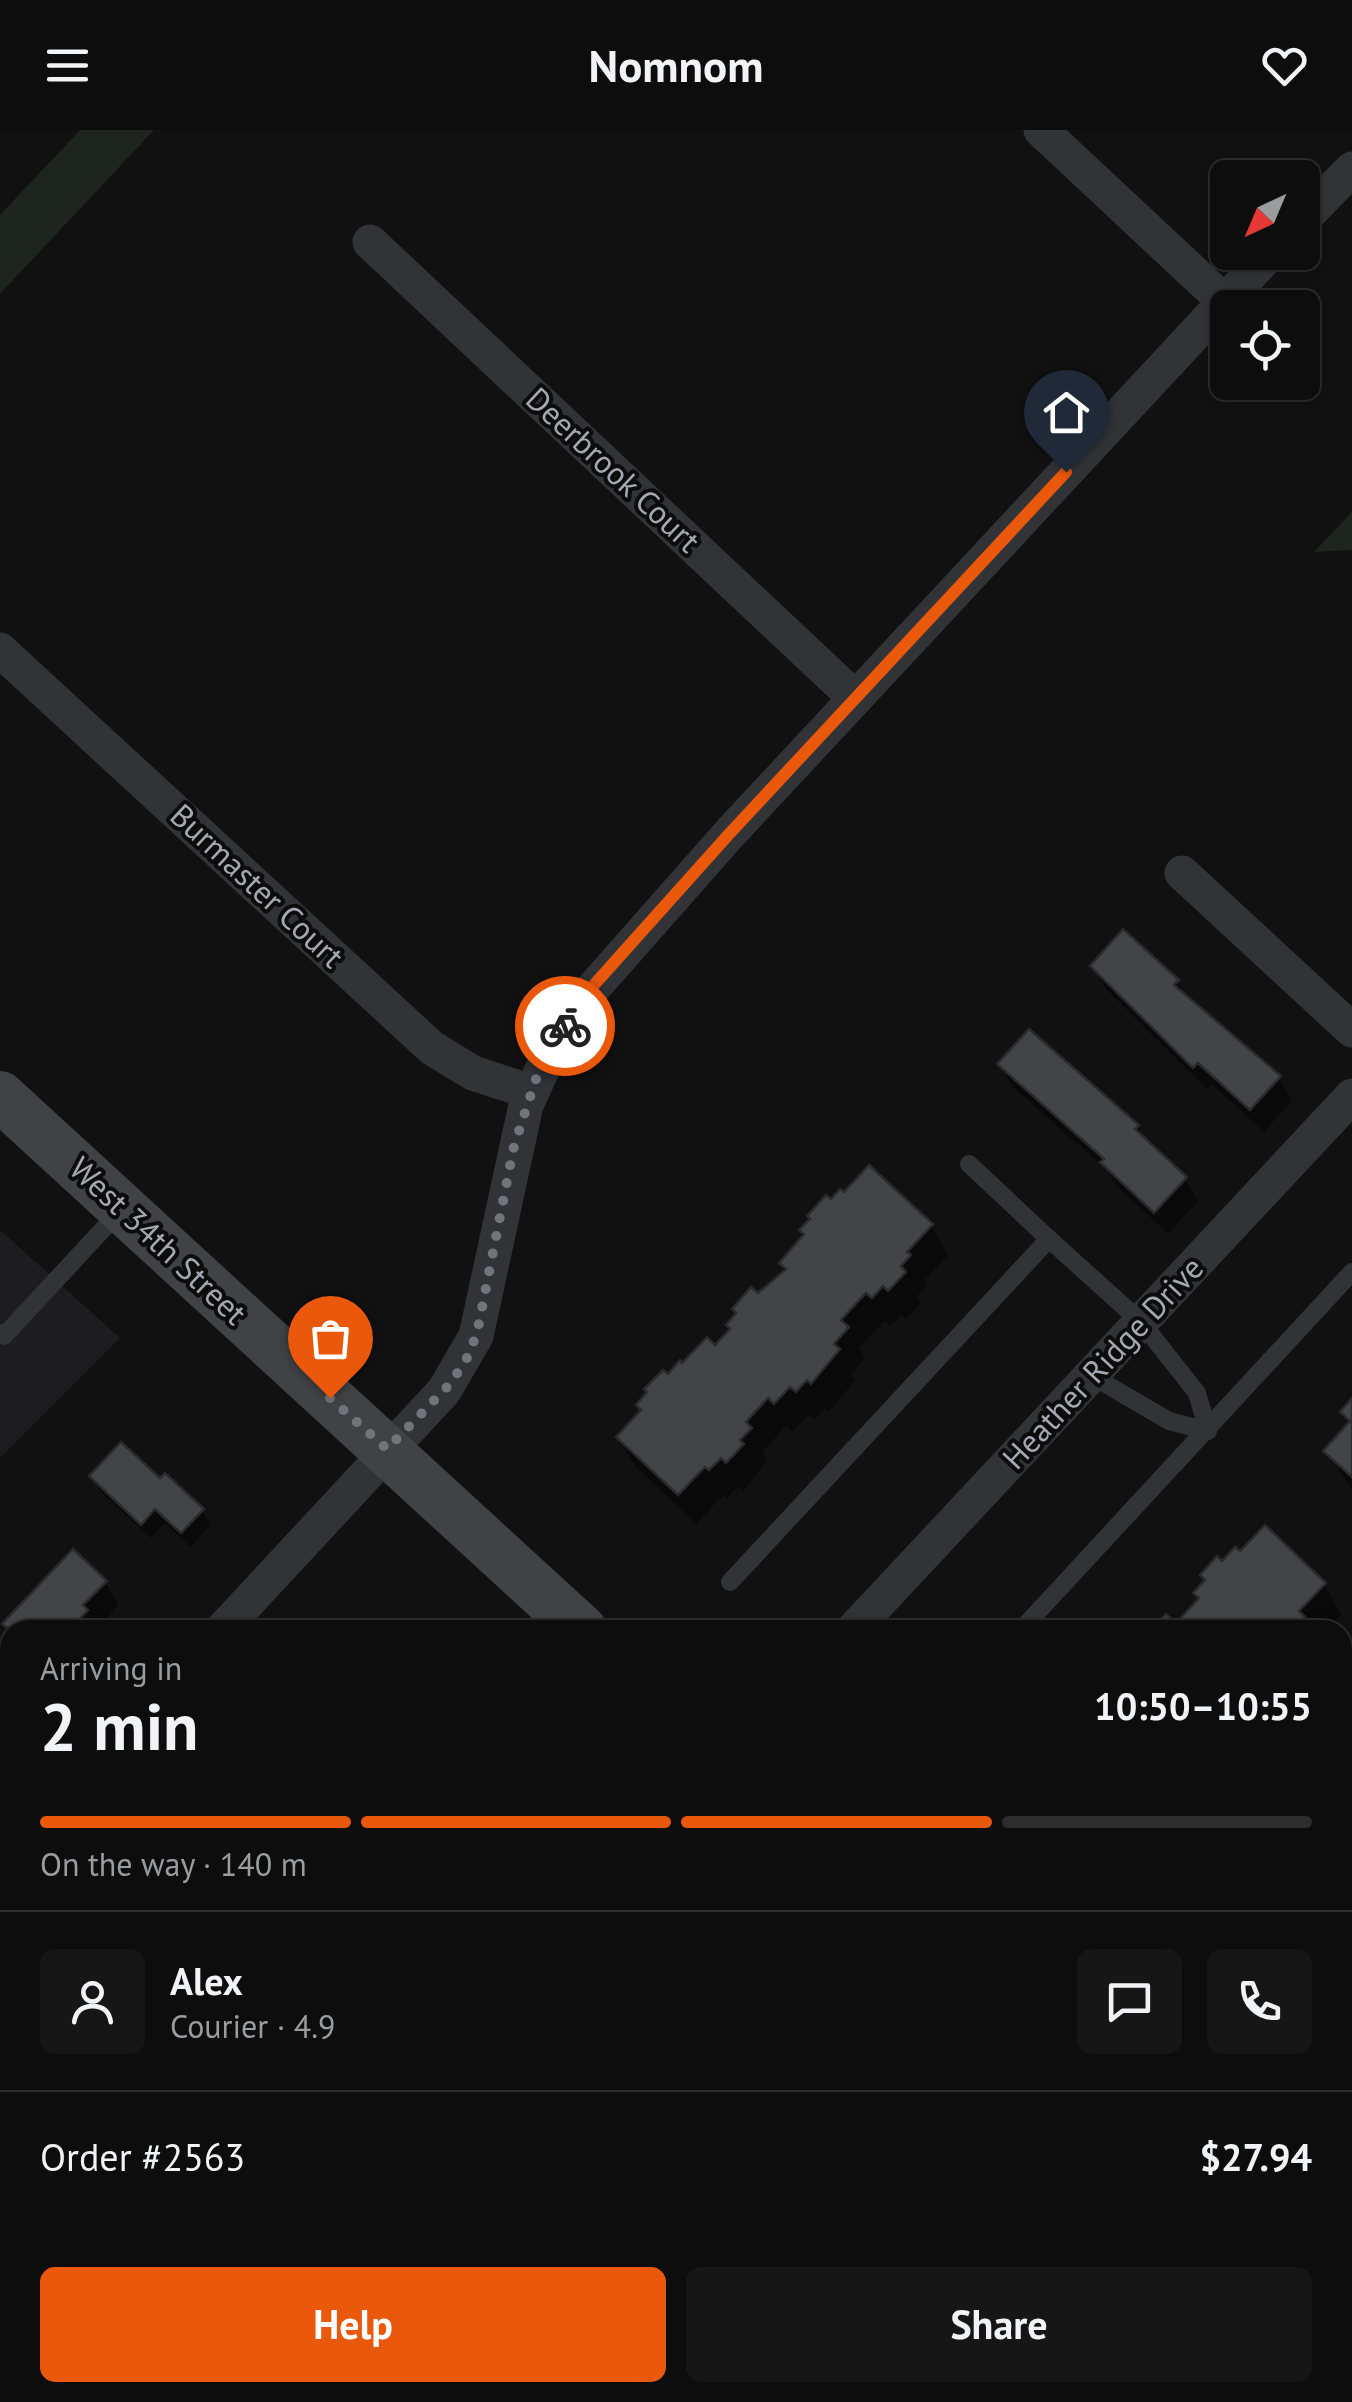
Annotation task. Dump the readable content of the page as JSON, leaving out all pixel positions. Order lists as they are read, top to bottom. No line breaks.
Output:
{"streets":{"street":["Deerbrook Court","Burmaster Court","West 34th Street","Heather Ridge Drive"]},"north":"bottom left","page":{"header":"Nomnom","heading":["2 min","Arriving in","10:50–10:55"],"panel":["Alex","Courier · 4.9","Order #2563","$27.94"],"bar":"On the way · 140 m","buttons":["Help","Share"]}}
